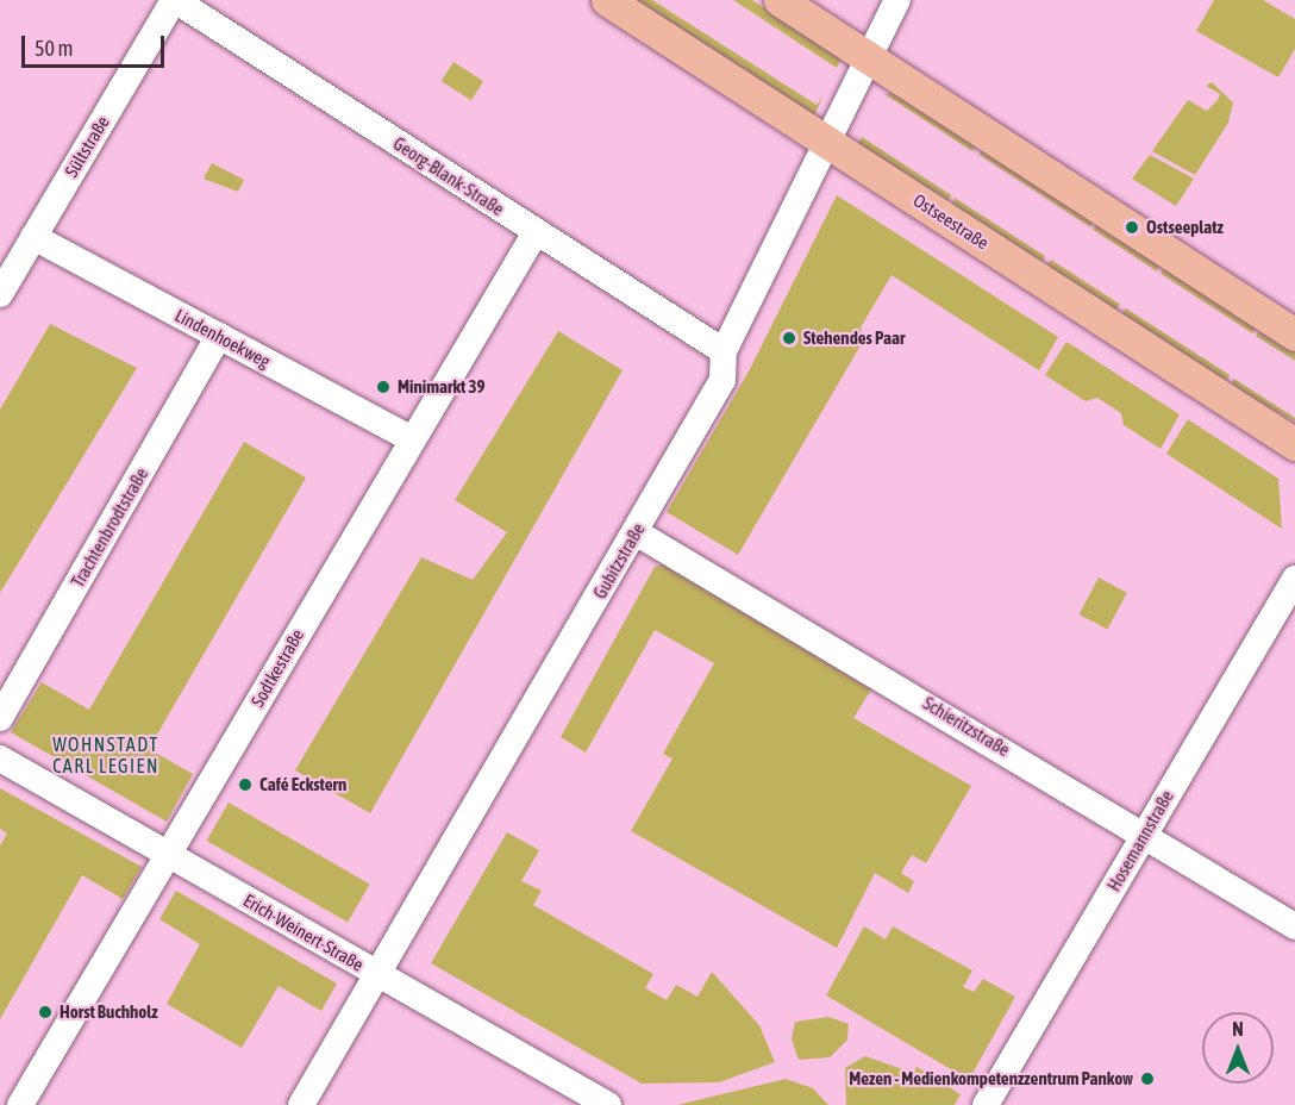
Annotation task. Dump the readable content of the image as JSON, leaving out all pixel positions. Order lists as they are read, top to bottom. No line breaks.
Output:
{"streets":{"main road":["Ostseestraße"],"street":["Sültstraße","Georg-Blank-Straße","Lindenhoekweg","Trachtenbrodtstraße","Gubitzstraße","Sodtkestraße","Schieritzstraße","Hosemannstraße","Erich-Weinert-Straße"]},"crossings":[["Sültstraße","Georg-Blank-Straße"],["Sültstraße","Lindenhoekweg"],["Georg-Blank-Straße","Gubitzstraße"],["Georg-Blank-Straße","Sodtkestraße"],["Ostseestraße","Gubitzstraße"],["Lindenhoekweg","Trachtenbrodtstraße"],["Lindenhoekweg","Sodtkestraße"],["Gubitzstraße","Schieritzstraße"],["Gubitzstraße","Erich-Weinert-Straße"],["Sodtkestraße","Erich-Weinert-Straße"],["Schieritzstraße","Hosemannstraße"]],"districts":["WOHNSTADT CARL LEGIEN"],"places":["Ostseeplatz","Stehendes Paar","Minimarkt 39","Café Eckstern","Horst Buchholz","Mezen - Medienkompetenzzentrum Pankow"],"scale_bar":"50 m","north":"top"}
